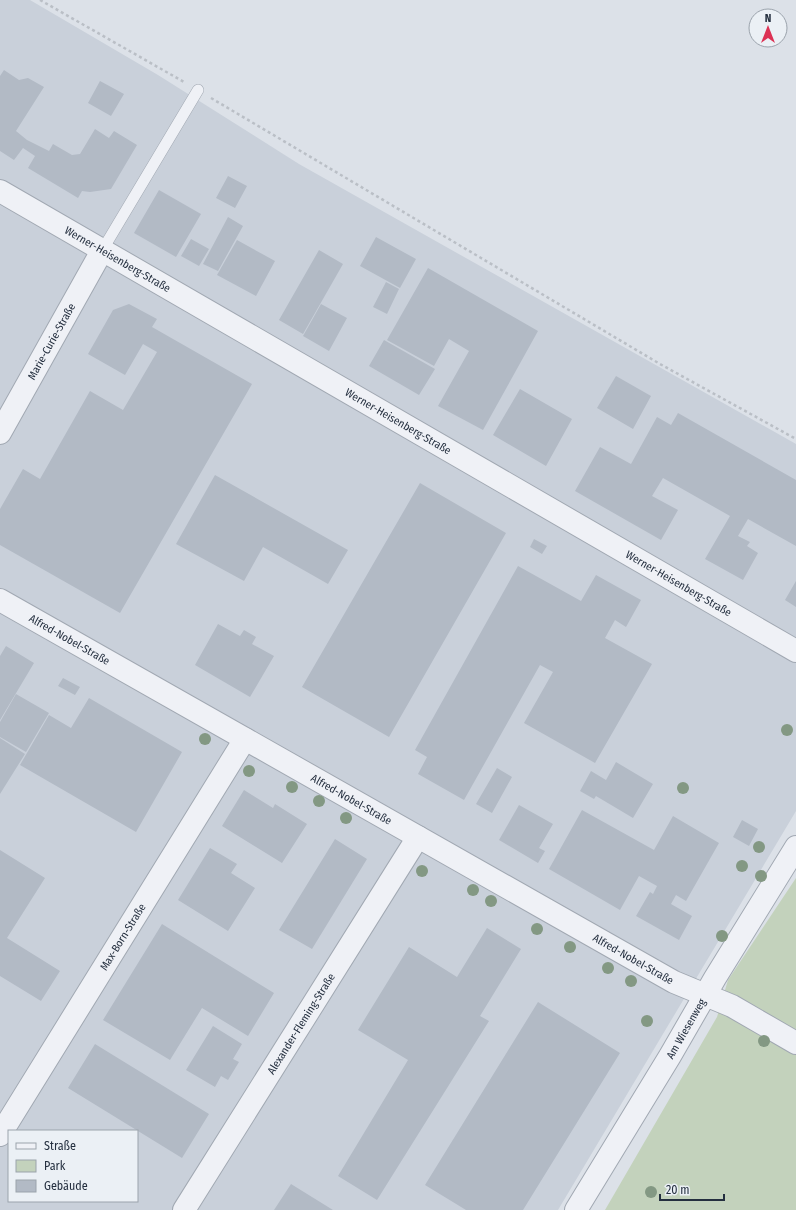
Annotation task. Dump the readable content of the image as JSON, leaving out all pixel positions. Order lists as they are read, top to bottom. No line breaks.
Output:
{"streets":{"street":["Werner-Heisenberg-Straße","Marie-Curie-Straße","Alfred-Nobel-Straße","Max-Born-Straße","Alexander-Fleming-Straße","Am Wiesenweg"]},"crossings":[["Werner-Heisenberg-Straße","Marie-Curie-Straße"],["Alfred-Nobel-Straße","Max-Born-Straße"],["Alfred-Nobel-Straße","Alexander-Fleming-Straße"],["Alfred-Nobel-Straße","Am Wiesenweg"]],"legend":["Straße","Park","Gebäude"],"scale_bar":"20 m","north":"top"}
